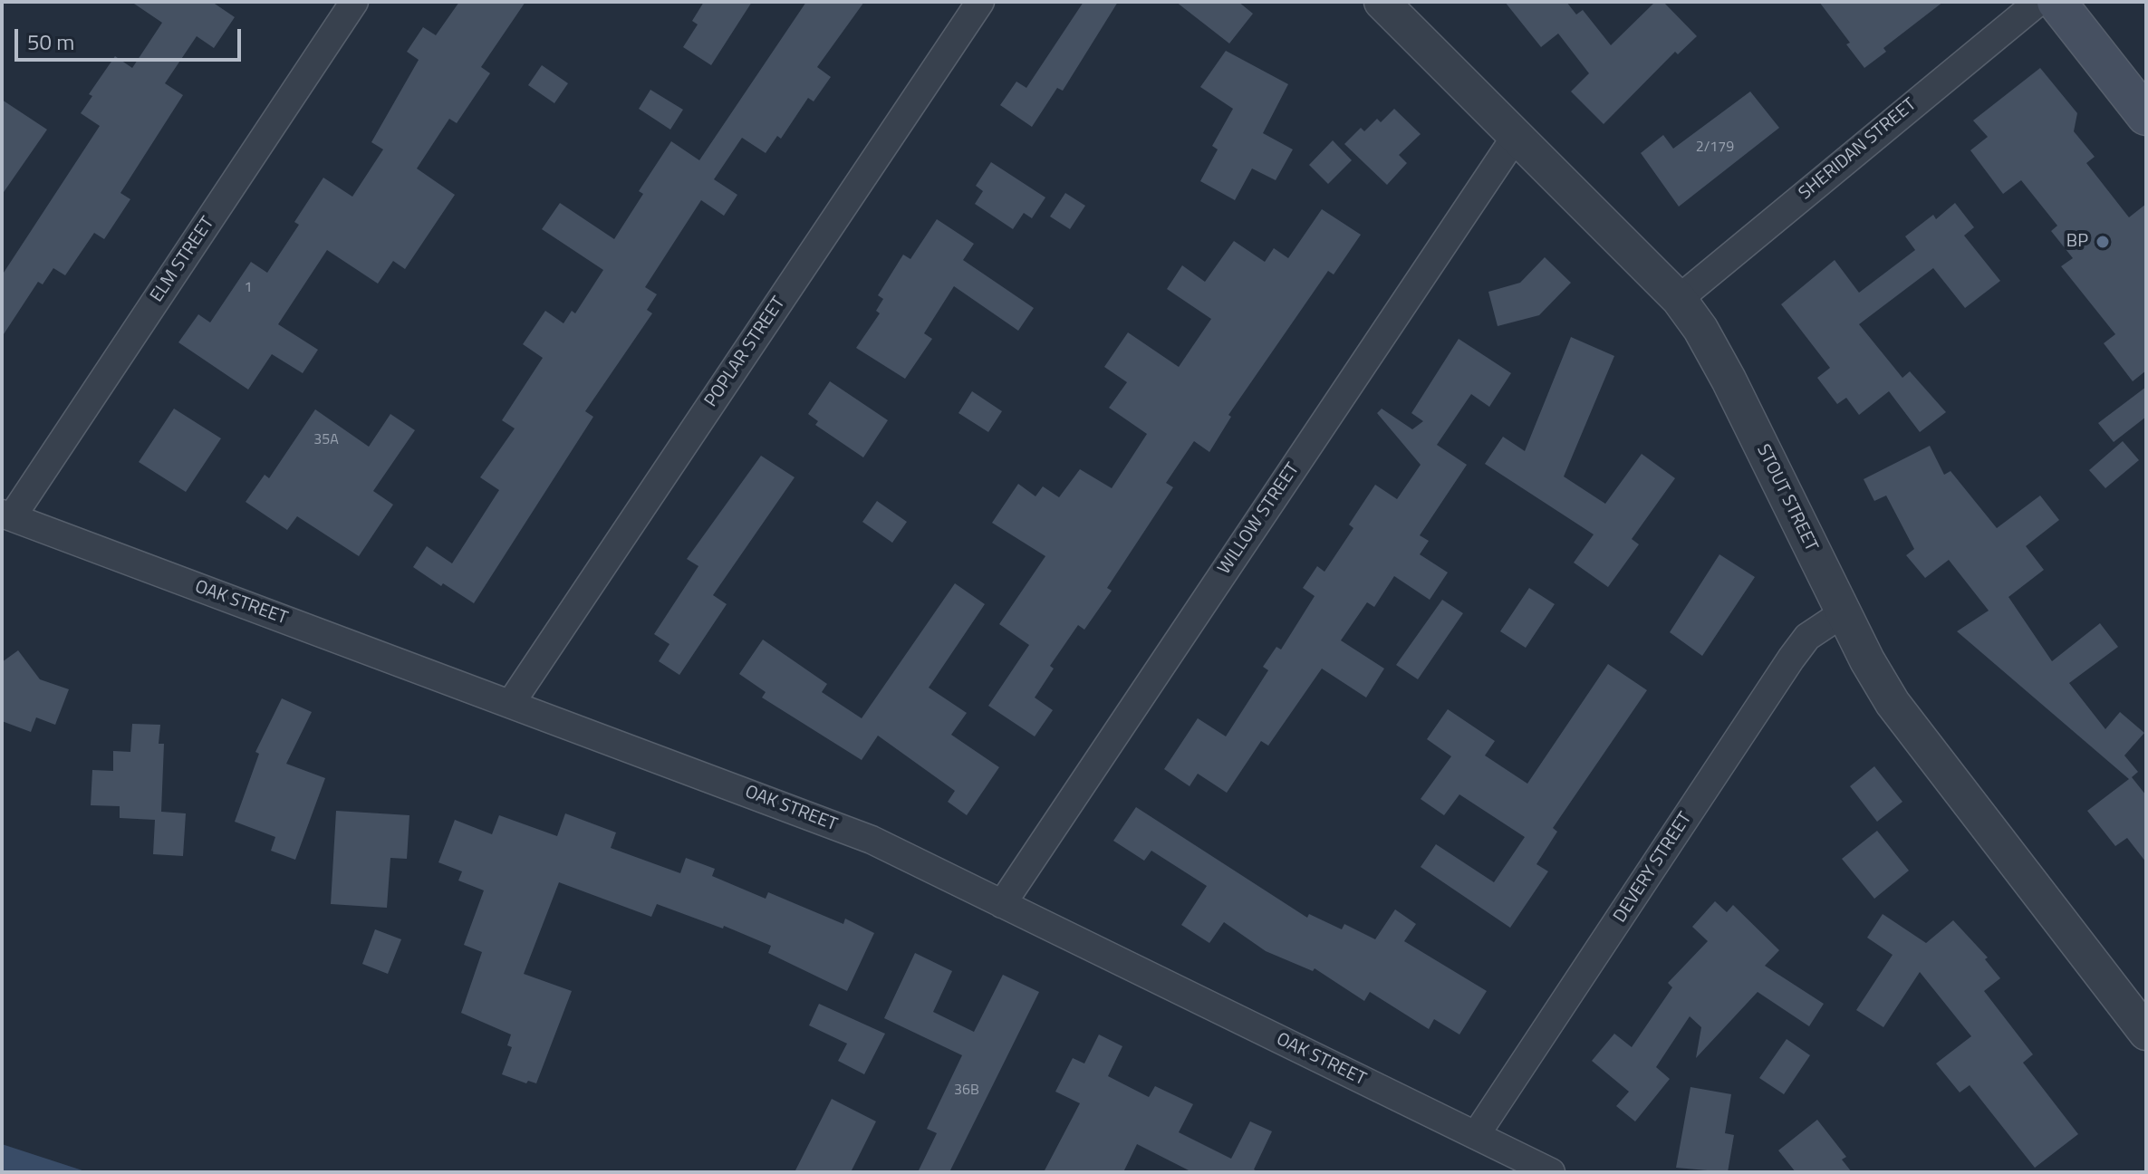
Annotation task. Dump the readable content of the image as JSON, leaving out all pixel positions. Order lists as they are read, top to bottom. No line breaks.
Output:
{"streets":{"street":["SHERIDAN STREET","ELM STREET","POPLAR STREET","STOUT STREET","WILLOW STREET","OAK STREET","DEVERY STREET"]},"crossings":[["SHERIDAN STREET","STOUT STREET"],["ELM STREET","OAK STREET"],["POPLAR STREET","OAK STREET"],["STOUT STREET","WILLOW STREET"],["STOUT STREET","DEVERY STREET"],["WILLOW STREET","OAK STREET"],["OAK STREET","DEVERY STREET"]],"places":["BP"],"house_numbers":["2/179","1","35A","36B"],"scale_bar":"50 m"}
